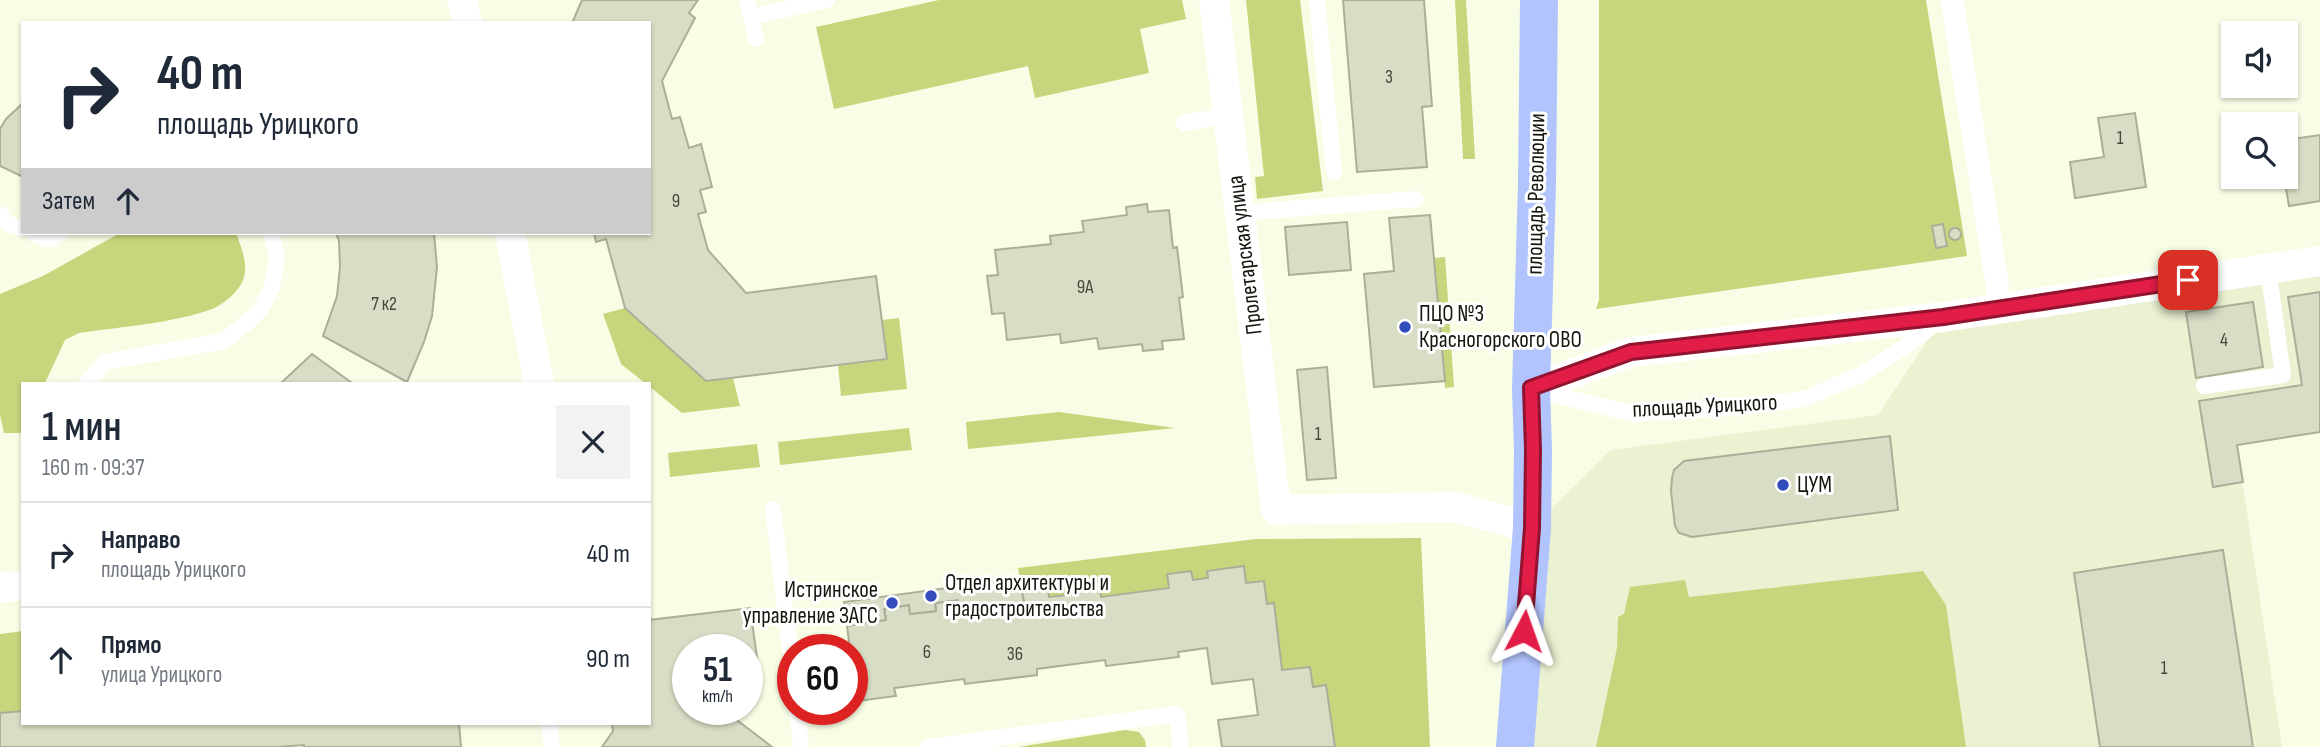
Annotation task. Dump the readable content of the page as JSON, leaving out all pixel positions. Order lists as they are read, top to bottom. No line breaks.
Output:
{"streets":{"main road":["площадь Революции"],"street":["Пролетарская улица","площадь Урицкого"]},"crossings":[["площадь Революции","Пролетарская улица"],["площадь Революции","площадь Урицкого"]],"places":["ПЦО №3 Красногорского ОВО","ЦУМ","Отдел архитектуры и градостроительства","Истринское управление ЗАГС"],"house_numbers":["3","1","9","9А","7 к2","4","1","6","36","1"],"page":{"turn":["40 m","площадь Урицкого"],"then":"Затем","heading":["1 мин","160 m · 09:37"],"list":[{"name":"Направо","note":"площадь Урицкого","value":"40 m"},{"name":"Прямо","note":"улица Урицкого","value":"90 m"}],"speed":"51 km/h","limit":"60"}}
